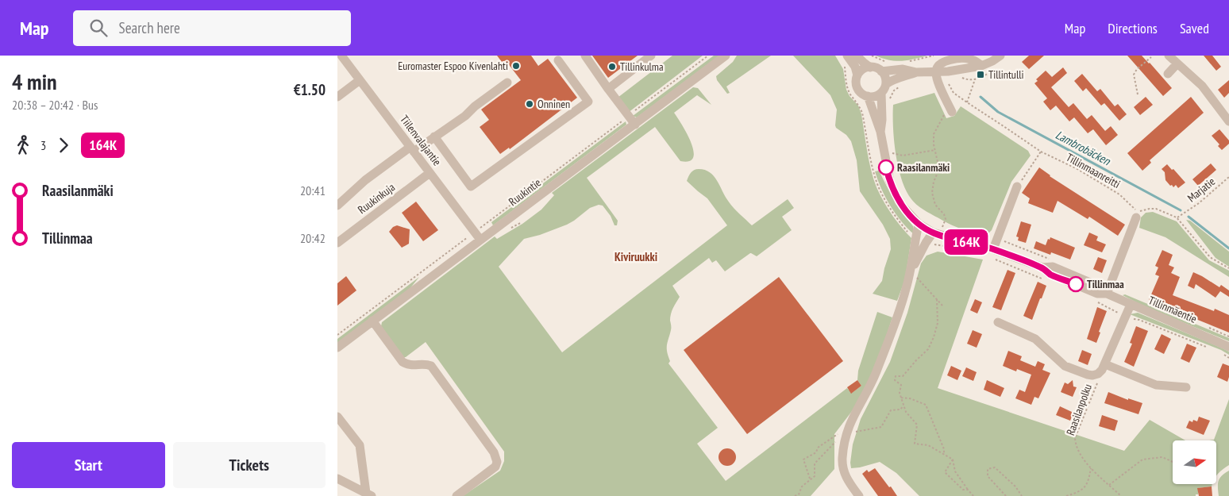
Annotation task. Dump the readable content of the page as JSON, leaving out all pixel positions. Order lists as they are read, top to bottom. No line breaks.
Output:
{"streets":{"street":["Tiilenvalajantie","Ruukintie","Ruukinkuja","Tillinmäentie"],"path":["Tillinmaanreitti","Marjatie","Raasilanpolku"]},"crossings":[["Tiilenvalajantie","Ruukintie"],["Tiilenvalajantie","Ruukinkuja"],["Tillinmaanreitti","Marjatie"]],"districts":["Kiviruukki"],"water":["Lambrobäcken"],"places":{"other":["Euromaster Espoo Kivenlahti","Tillinkulma","Onninen","Raasilanmäki","Tillinmaa"],"transit":["Tillintulli"]},"lines":["bus line 164K"],"north":"right","page":{"header":"Map","search":"Search here","nav":["Map","Directions","Saved"],"heading":["4 min","20:38 – 20:42 · Bus","€1.50"],"on_map":"164K","legs":["3","164K"],"list":[{"name":"Raasilanmäki","value":"20:41"},{"name":"Tillinmaa","value":"20:42"}],"buttons":["Start","Tickets"]}}
